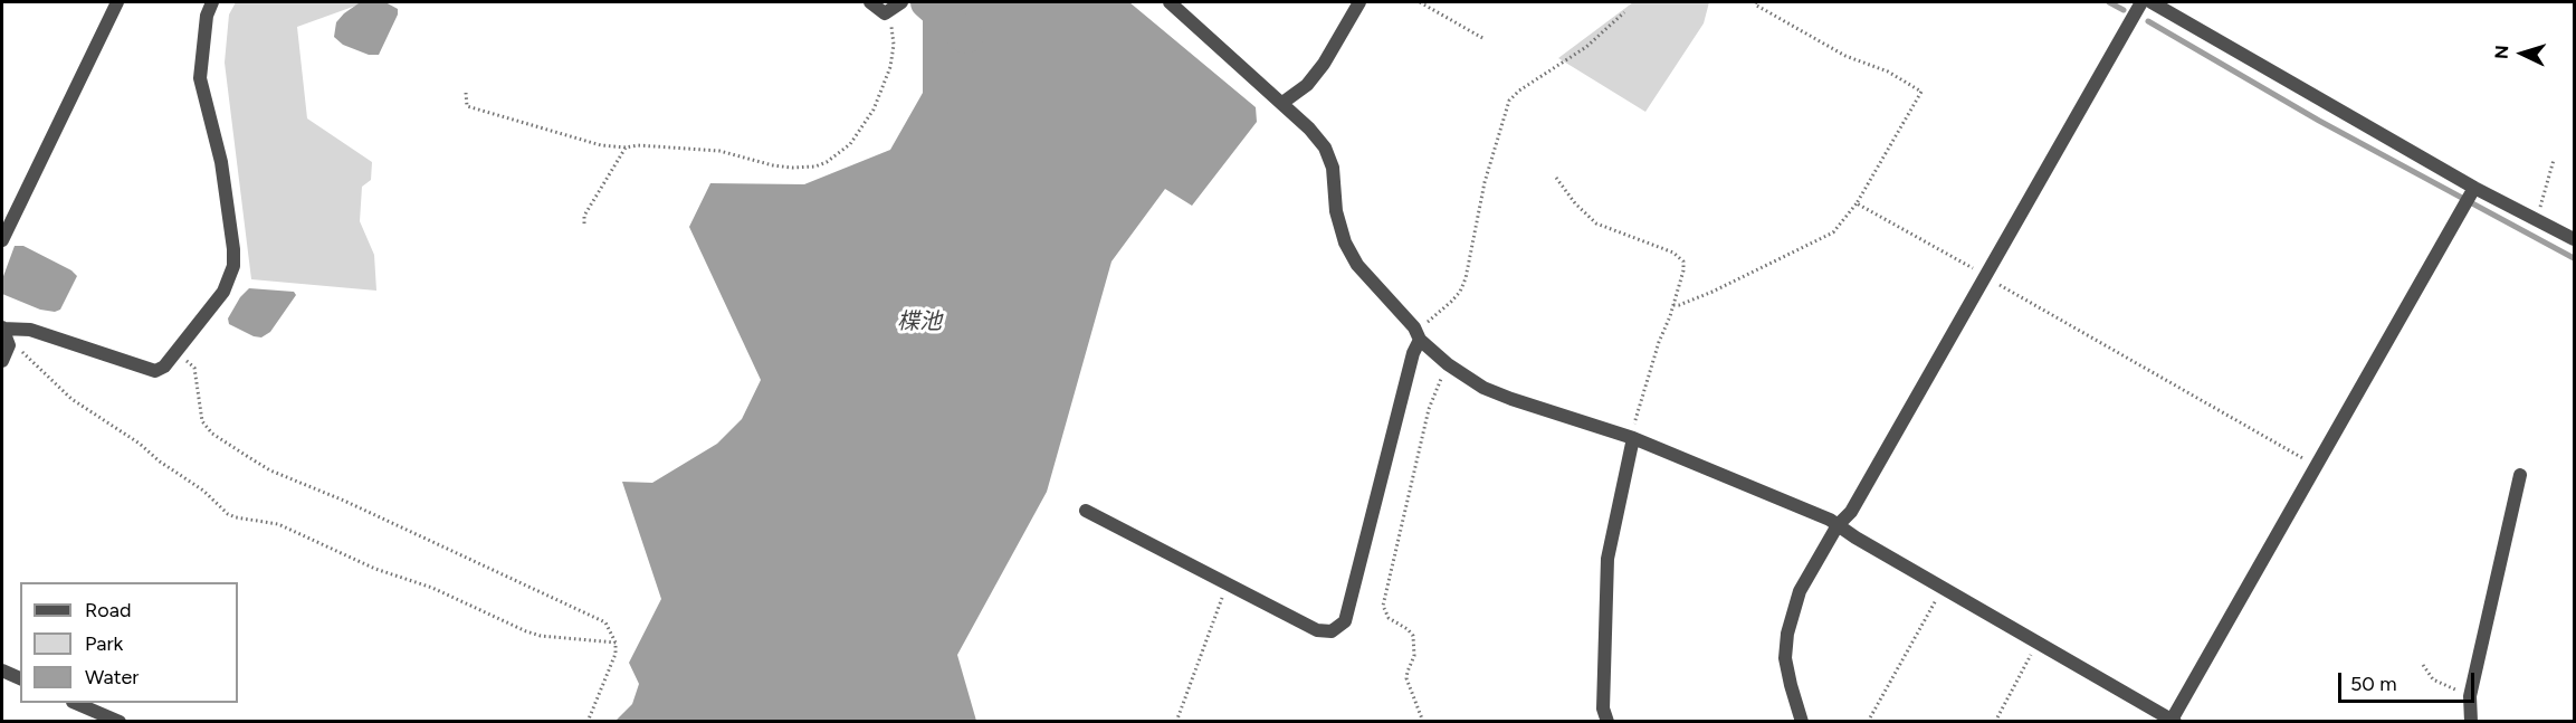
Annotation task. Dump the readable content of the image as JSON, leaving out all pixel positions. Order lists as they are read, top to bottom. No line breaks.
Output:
{"water":["楪池"],"legend":["Road","Park","Water"],"scale_bar":"50 m","north":"left"}
